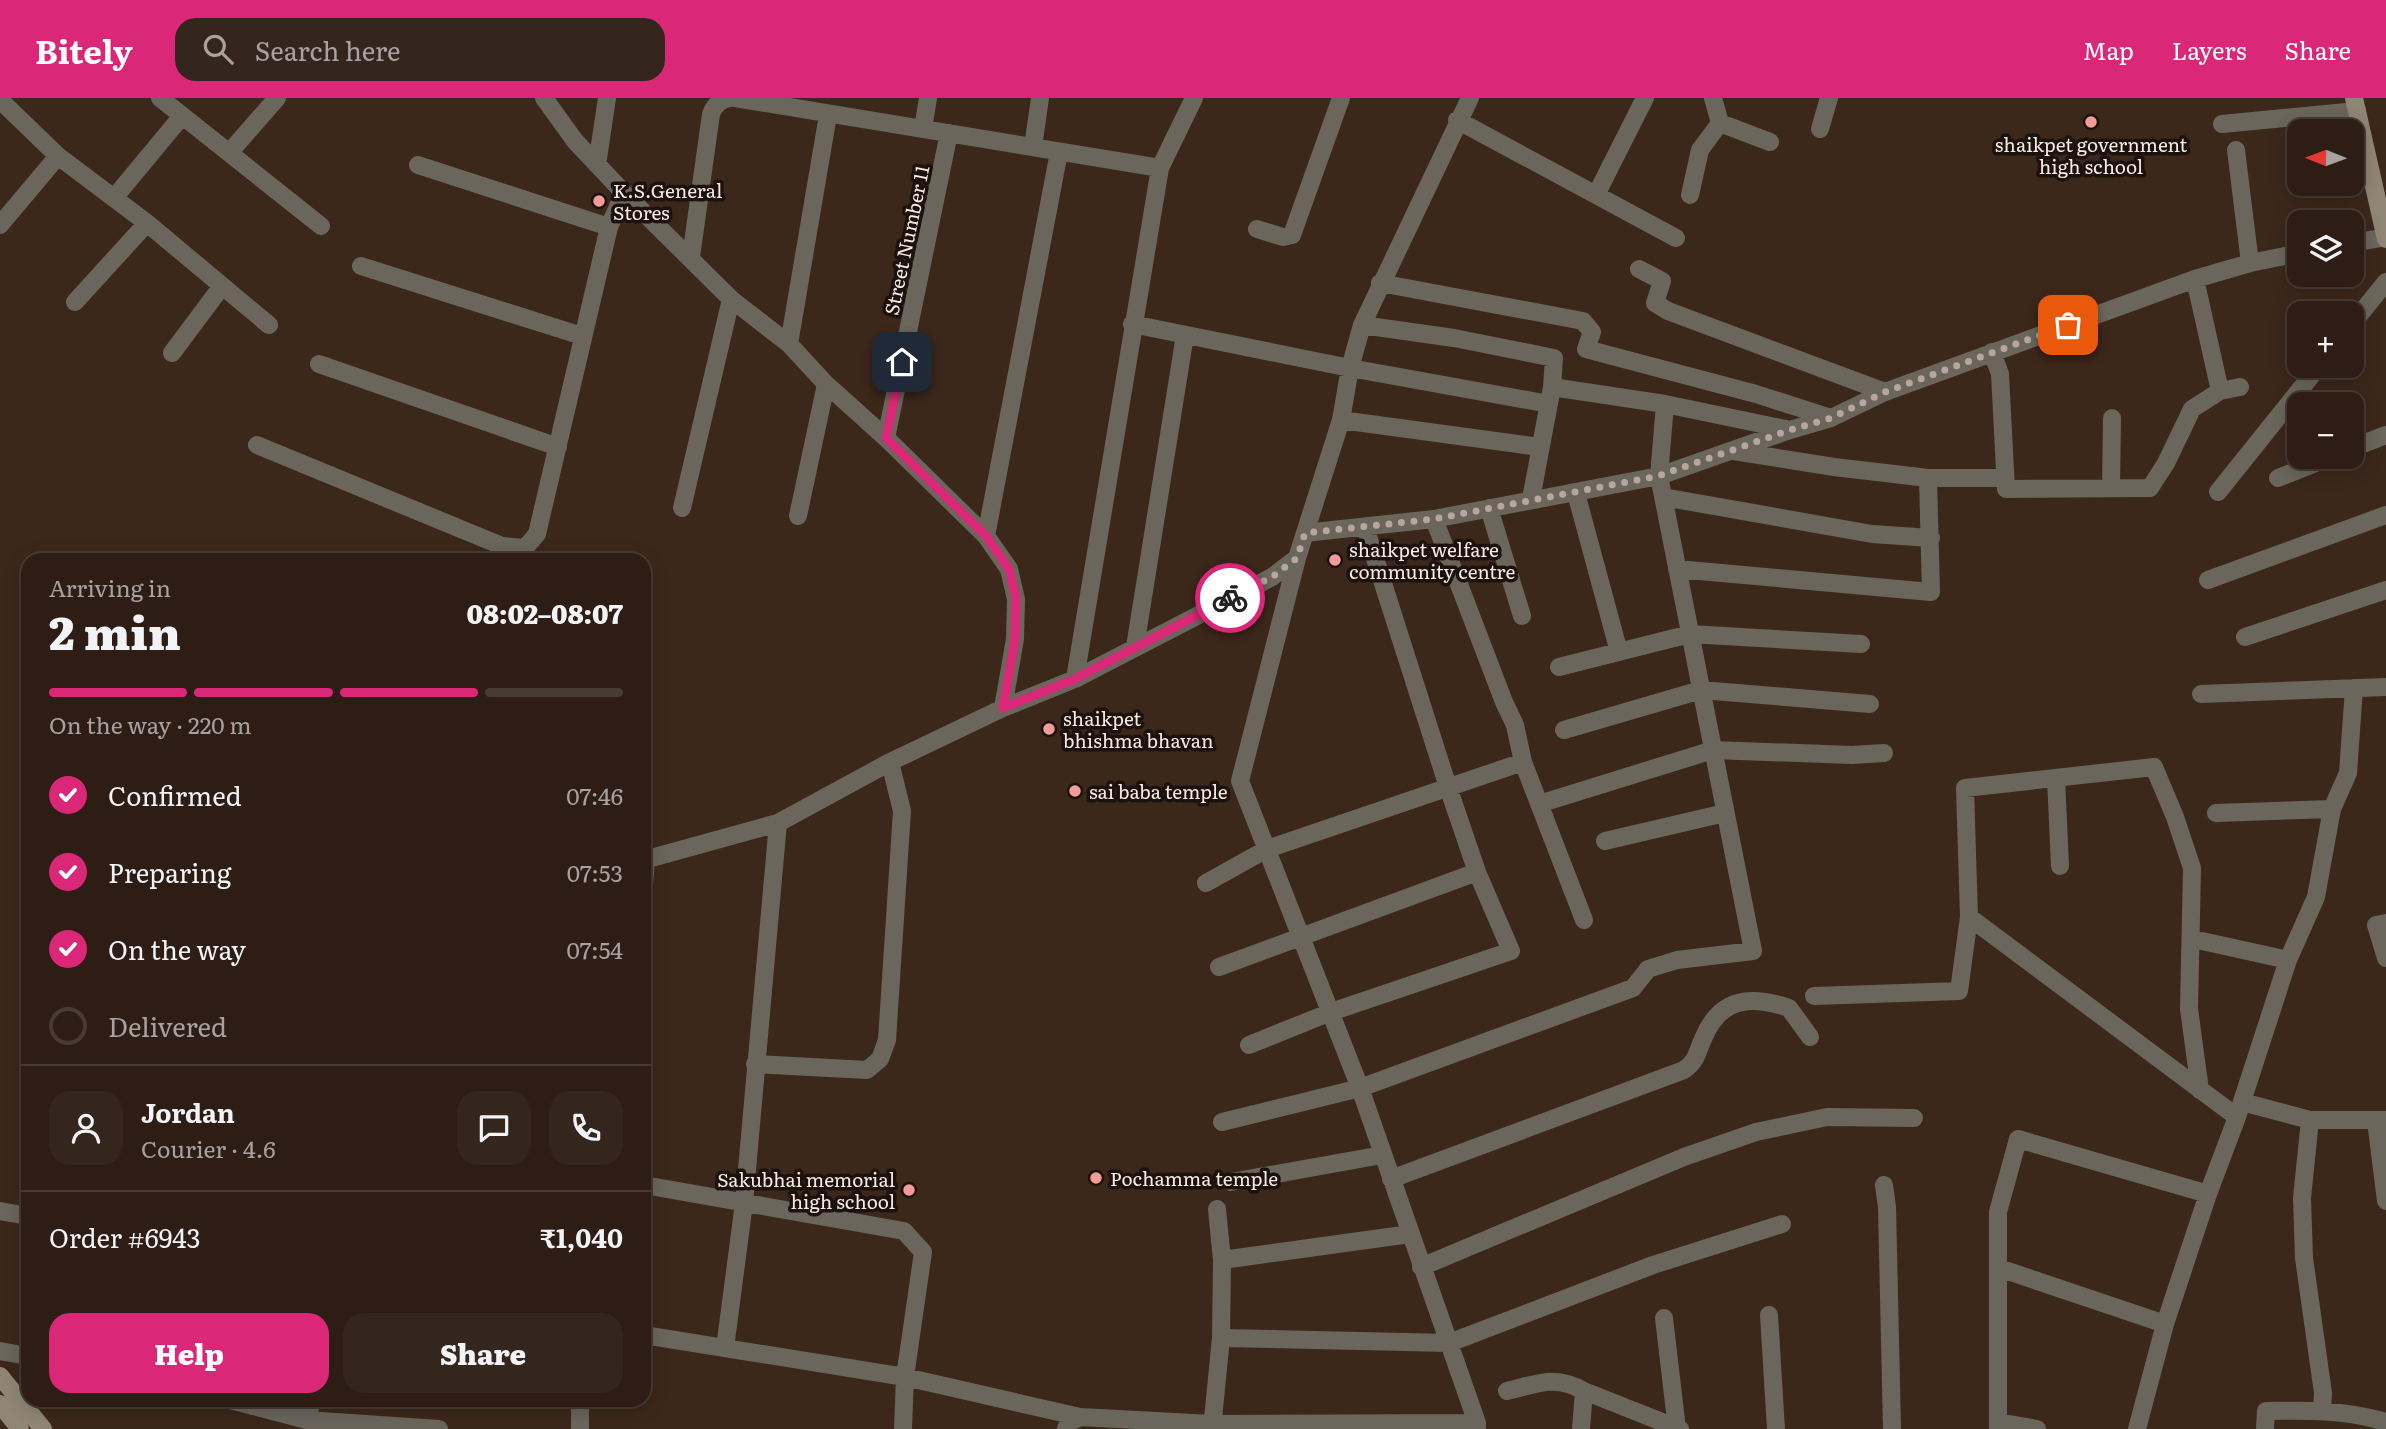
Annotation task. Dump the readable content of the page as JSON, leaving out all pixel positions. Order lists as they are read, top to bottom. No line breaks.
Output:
{"streets":{"street":["Street Number 11"]},"places":["shaikpet government high school","K.S.General Stores","shaikpet welfare community centre","shaikpet bhishma bhavan","sai baba temple","Pochamma temple","Sakubhai memorial high school"],"north":"left","page":{"header":"Bitely","search":"Search here","nav":["Map","Layers","Share"],"map_buttons":["+","−"],"heading":["2 min","Arriving in","08:02–08:07"],"panel":["Jordan","Courier · 4.6","Order #6943","₹1,040"],"bar":"On the way · 220 m","list":[["Confirmed","07:46"],["Preparing","07:53"],["On the way","07:54"],"Delivered"],"buttons":["Help","Share"]}}
